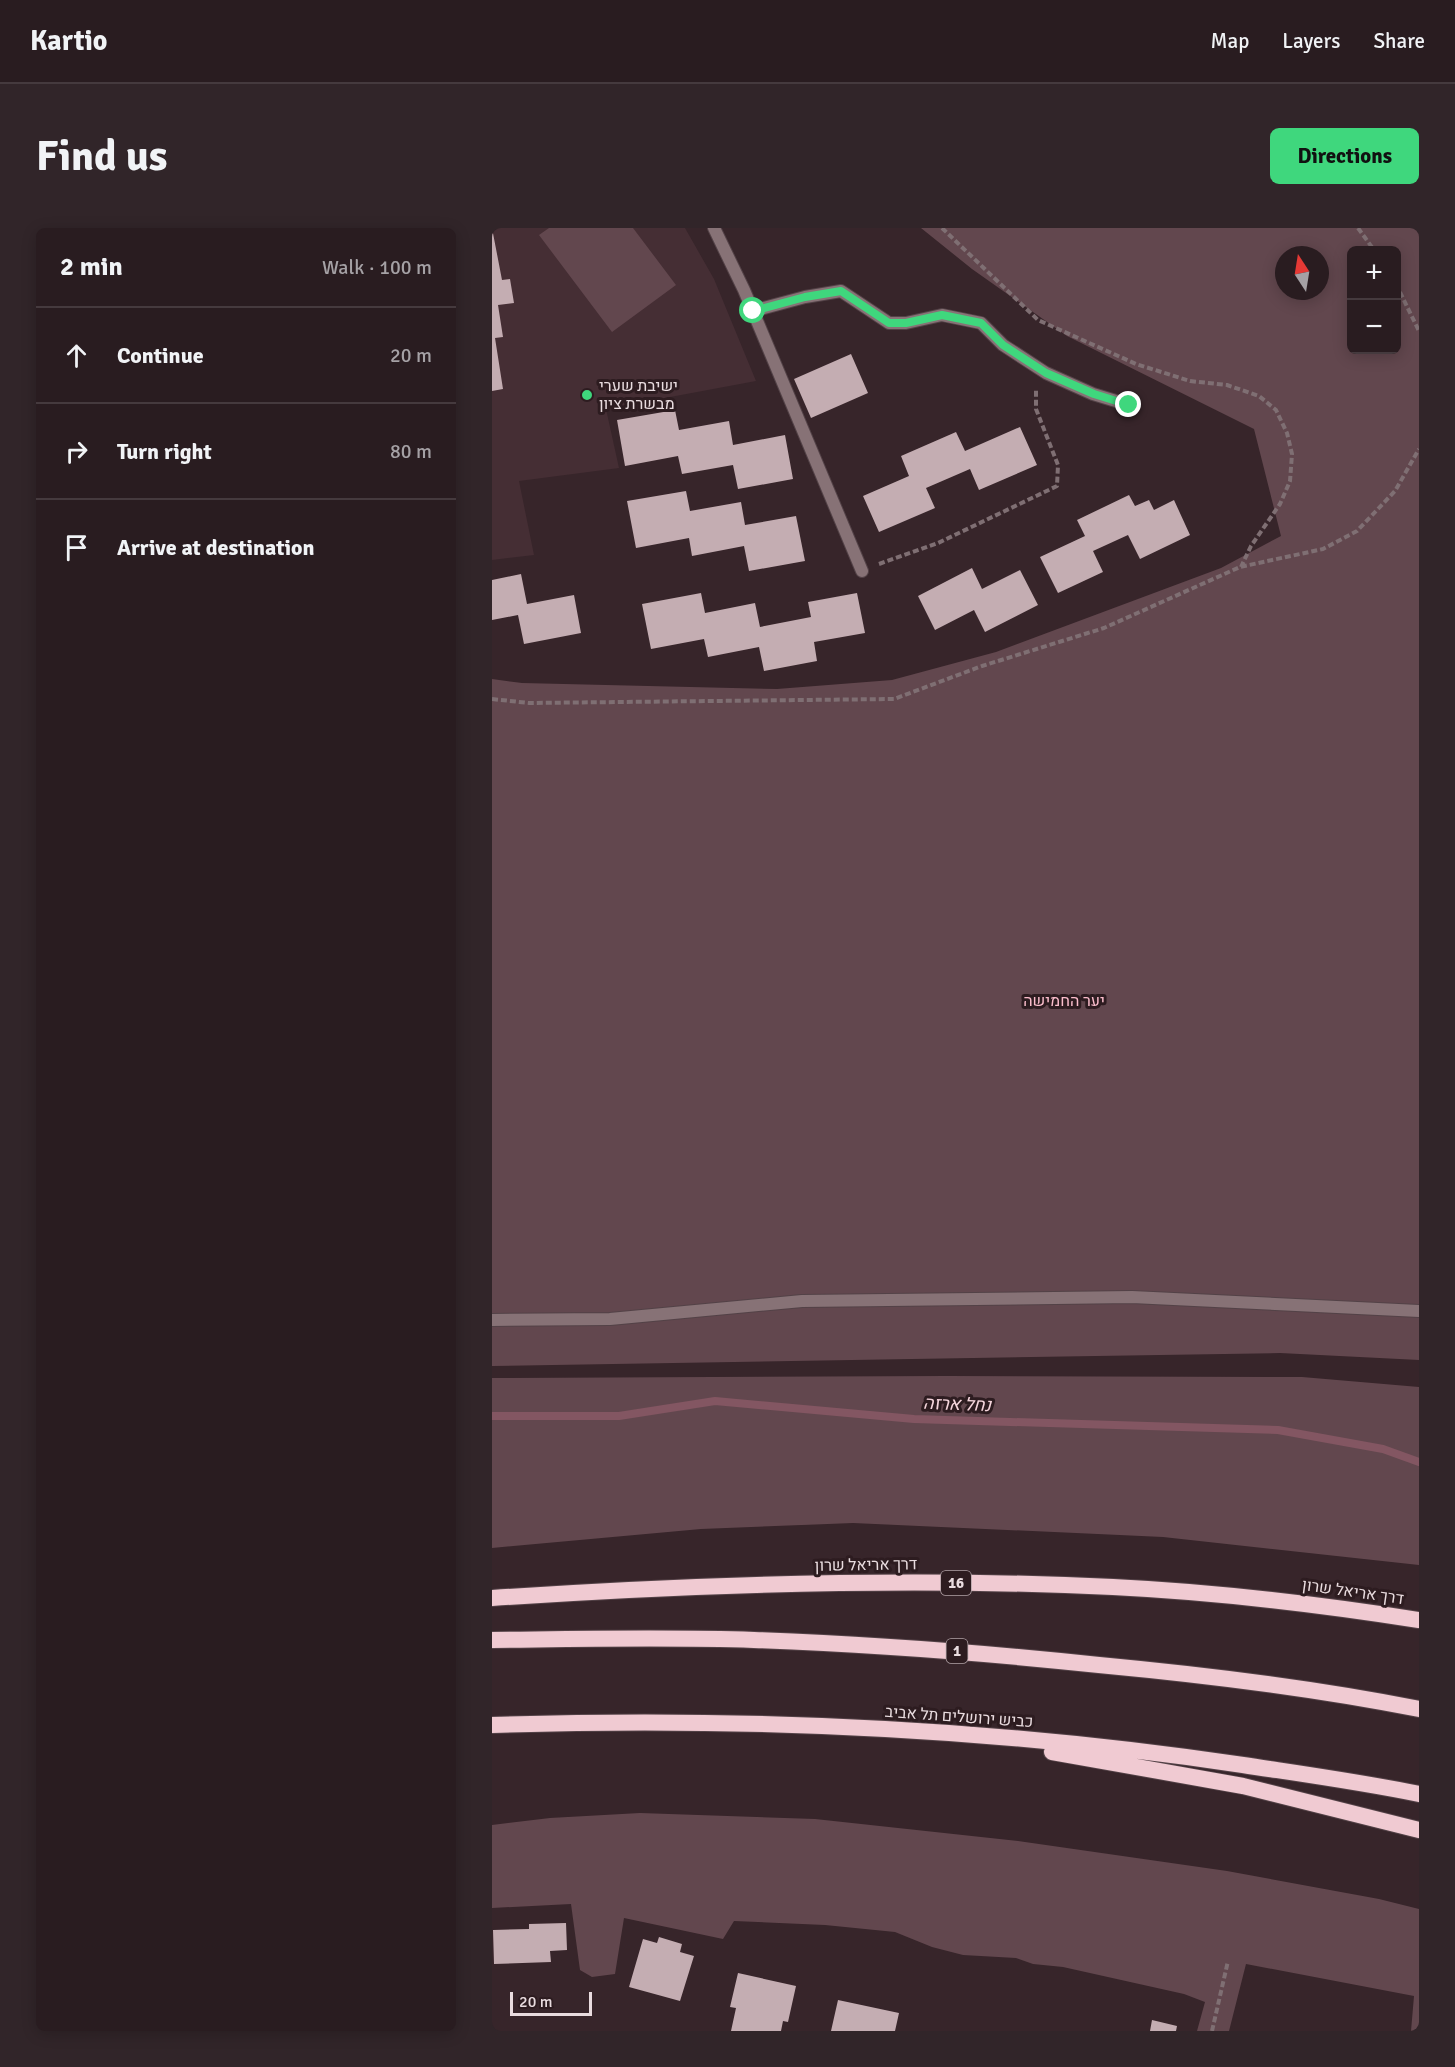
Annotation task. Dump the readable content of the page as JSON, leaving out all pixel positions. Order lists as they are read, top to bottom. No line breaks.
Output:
{"streets":{"highway":["דרך אריאל שרון","16","1","כביש ירושלים תל אביב"]},"water":["נחל ארזה"],"parks":["יער החמישה"],"places":["ישיבת שערי מבשרת ציון"],"scale_bar":"20 m","north":"top","page":{"header":"Kartio","nav":["Map","Layers","Share"],"buttons":"Directions","title":"Find us","heading":["2 min","Walk · 100 m"],"map_buttons":["+","−"],"list":[["Continue","20 m"],["Turn right","80 m"],"Arrive at destination"],"scale":"20 m"}}
